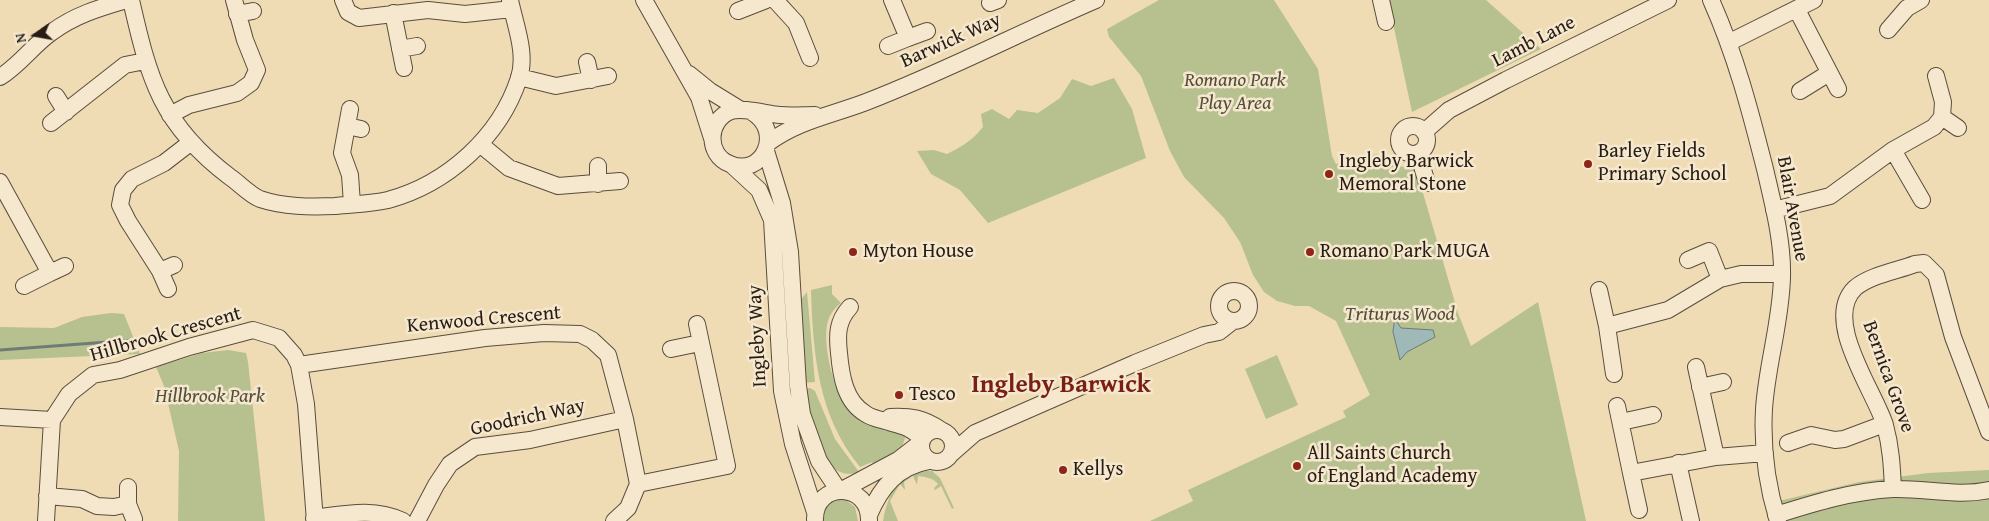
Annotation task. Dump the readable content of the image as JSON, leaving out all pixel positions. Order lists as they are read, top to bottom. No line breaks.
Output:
{"streets":{"street":["Barwick Way","Lamb Lane","Blair Avenue","Kenwood Crescent","Hillbrook Crescent","Ingleby Way","Bernica Grove","Goodrich Way"]},"crossings":[["Barwick Way","Ingleby Way"],["Kenwood Crescent","Hillbrook Crescent"],["Kenwood Crescent","Goodrich Way"]],"districts":["Ingleby Barwick"],"parks":["Romano Park Play Area","Triturus Wood","Hillbrook Park"],"places":["Barley Fields Primary School","Ingleby Barwick Memoral Stone","Myton House","Romano Park MUGA","Tesco","All Saints Church of England Academy","Kellys"],"north":"left"}
